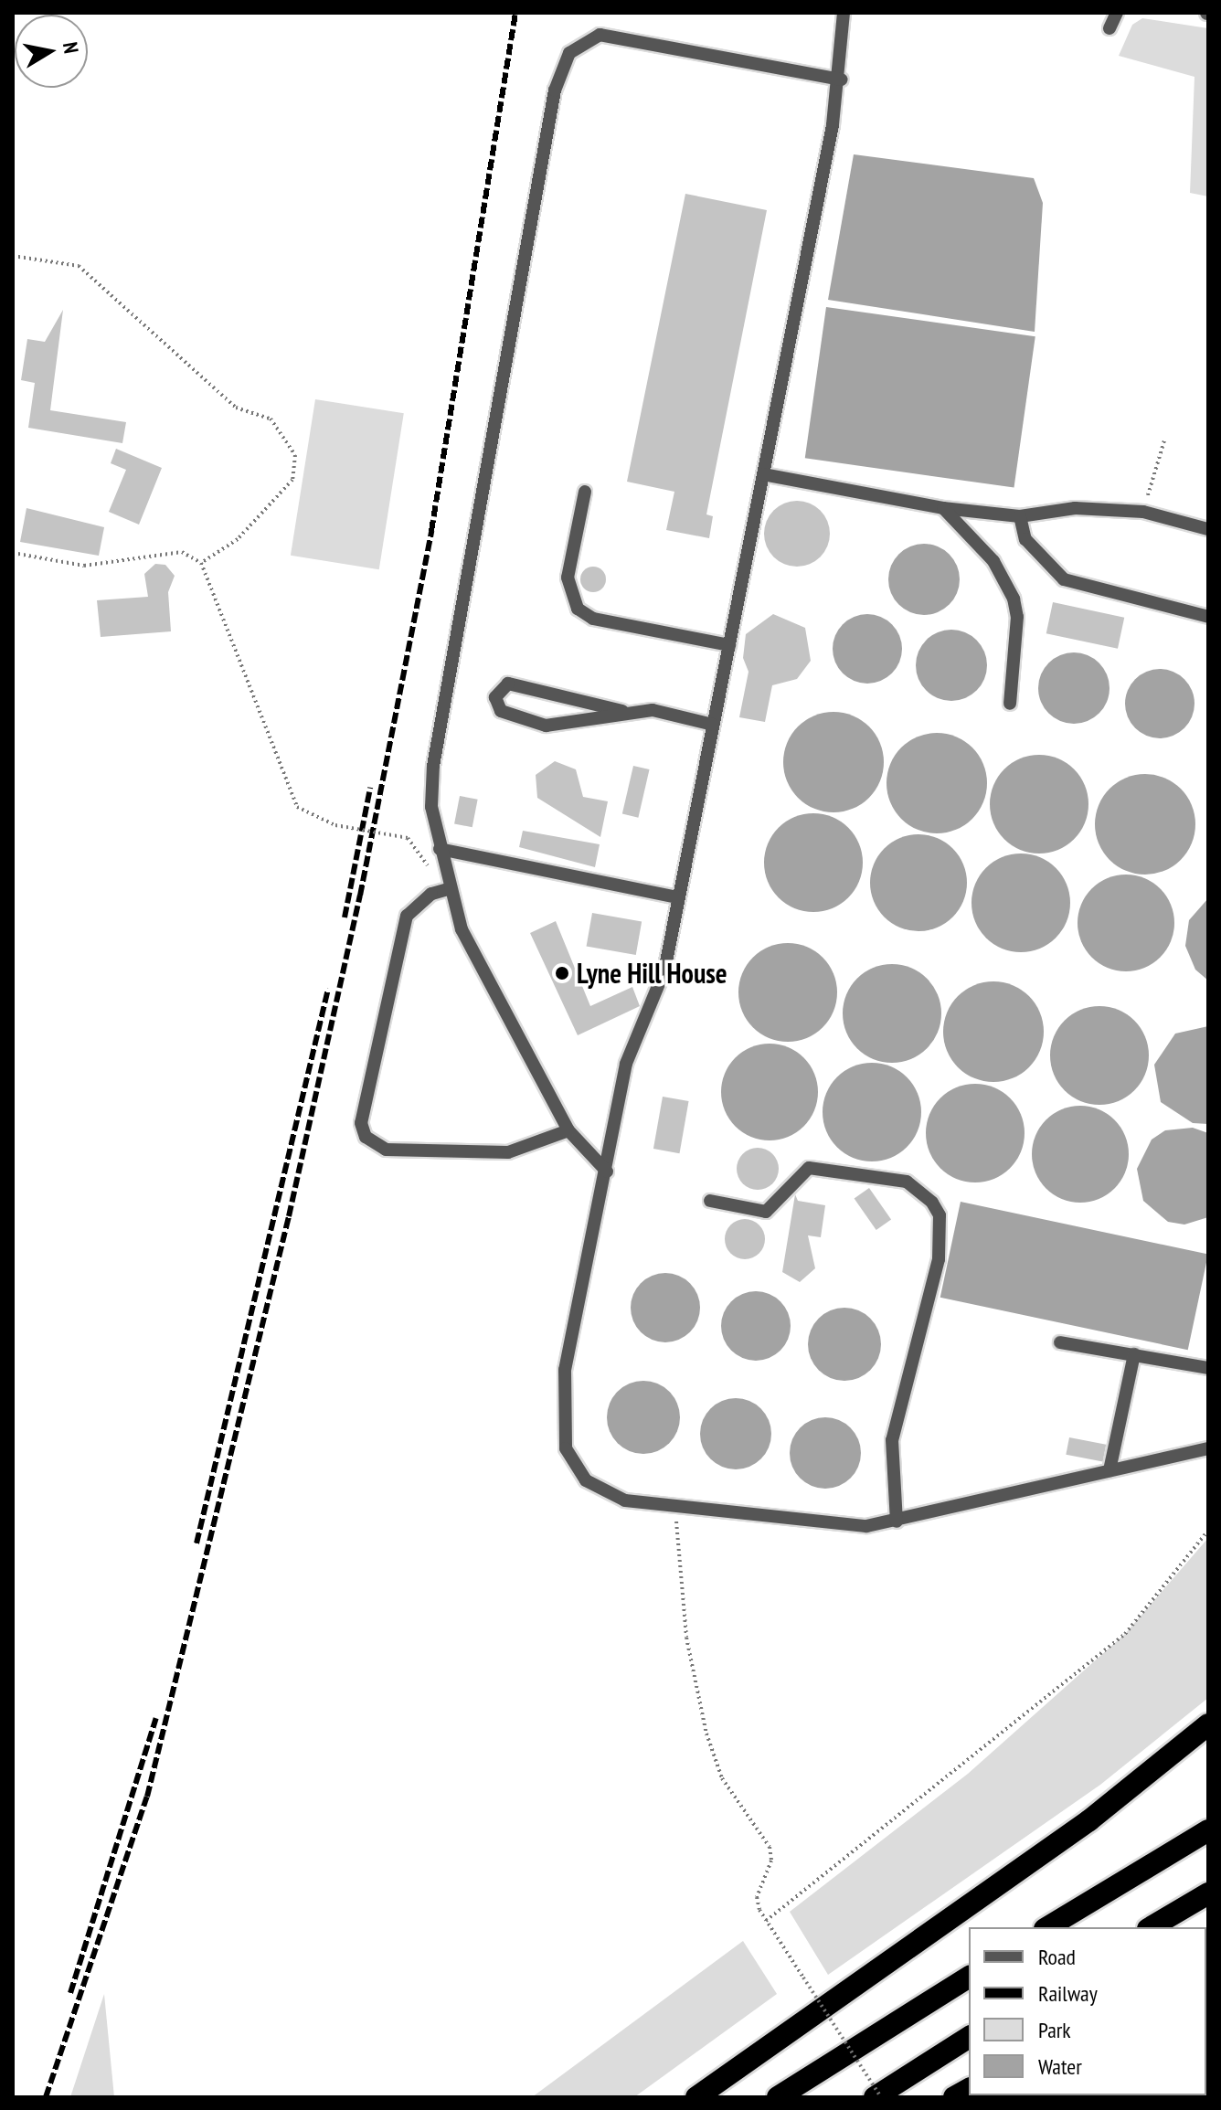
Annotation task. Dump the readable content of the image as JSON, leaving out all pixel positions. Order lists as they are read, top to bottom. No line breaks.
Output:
{"places":["Lyne Hill House"],"legend":["Road","Railway","Park","Water"],"north":"right"}
